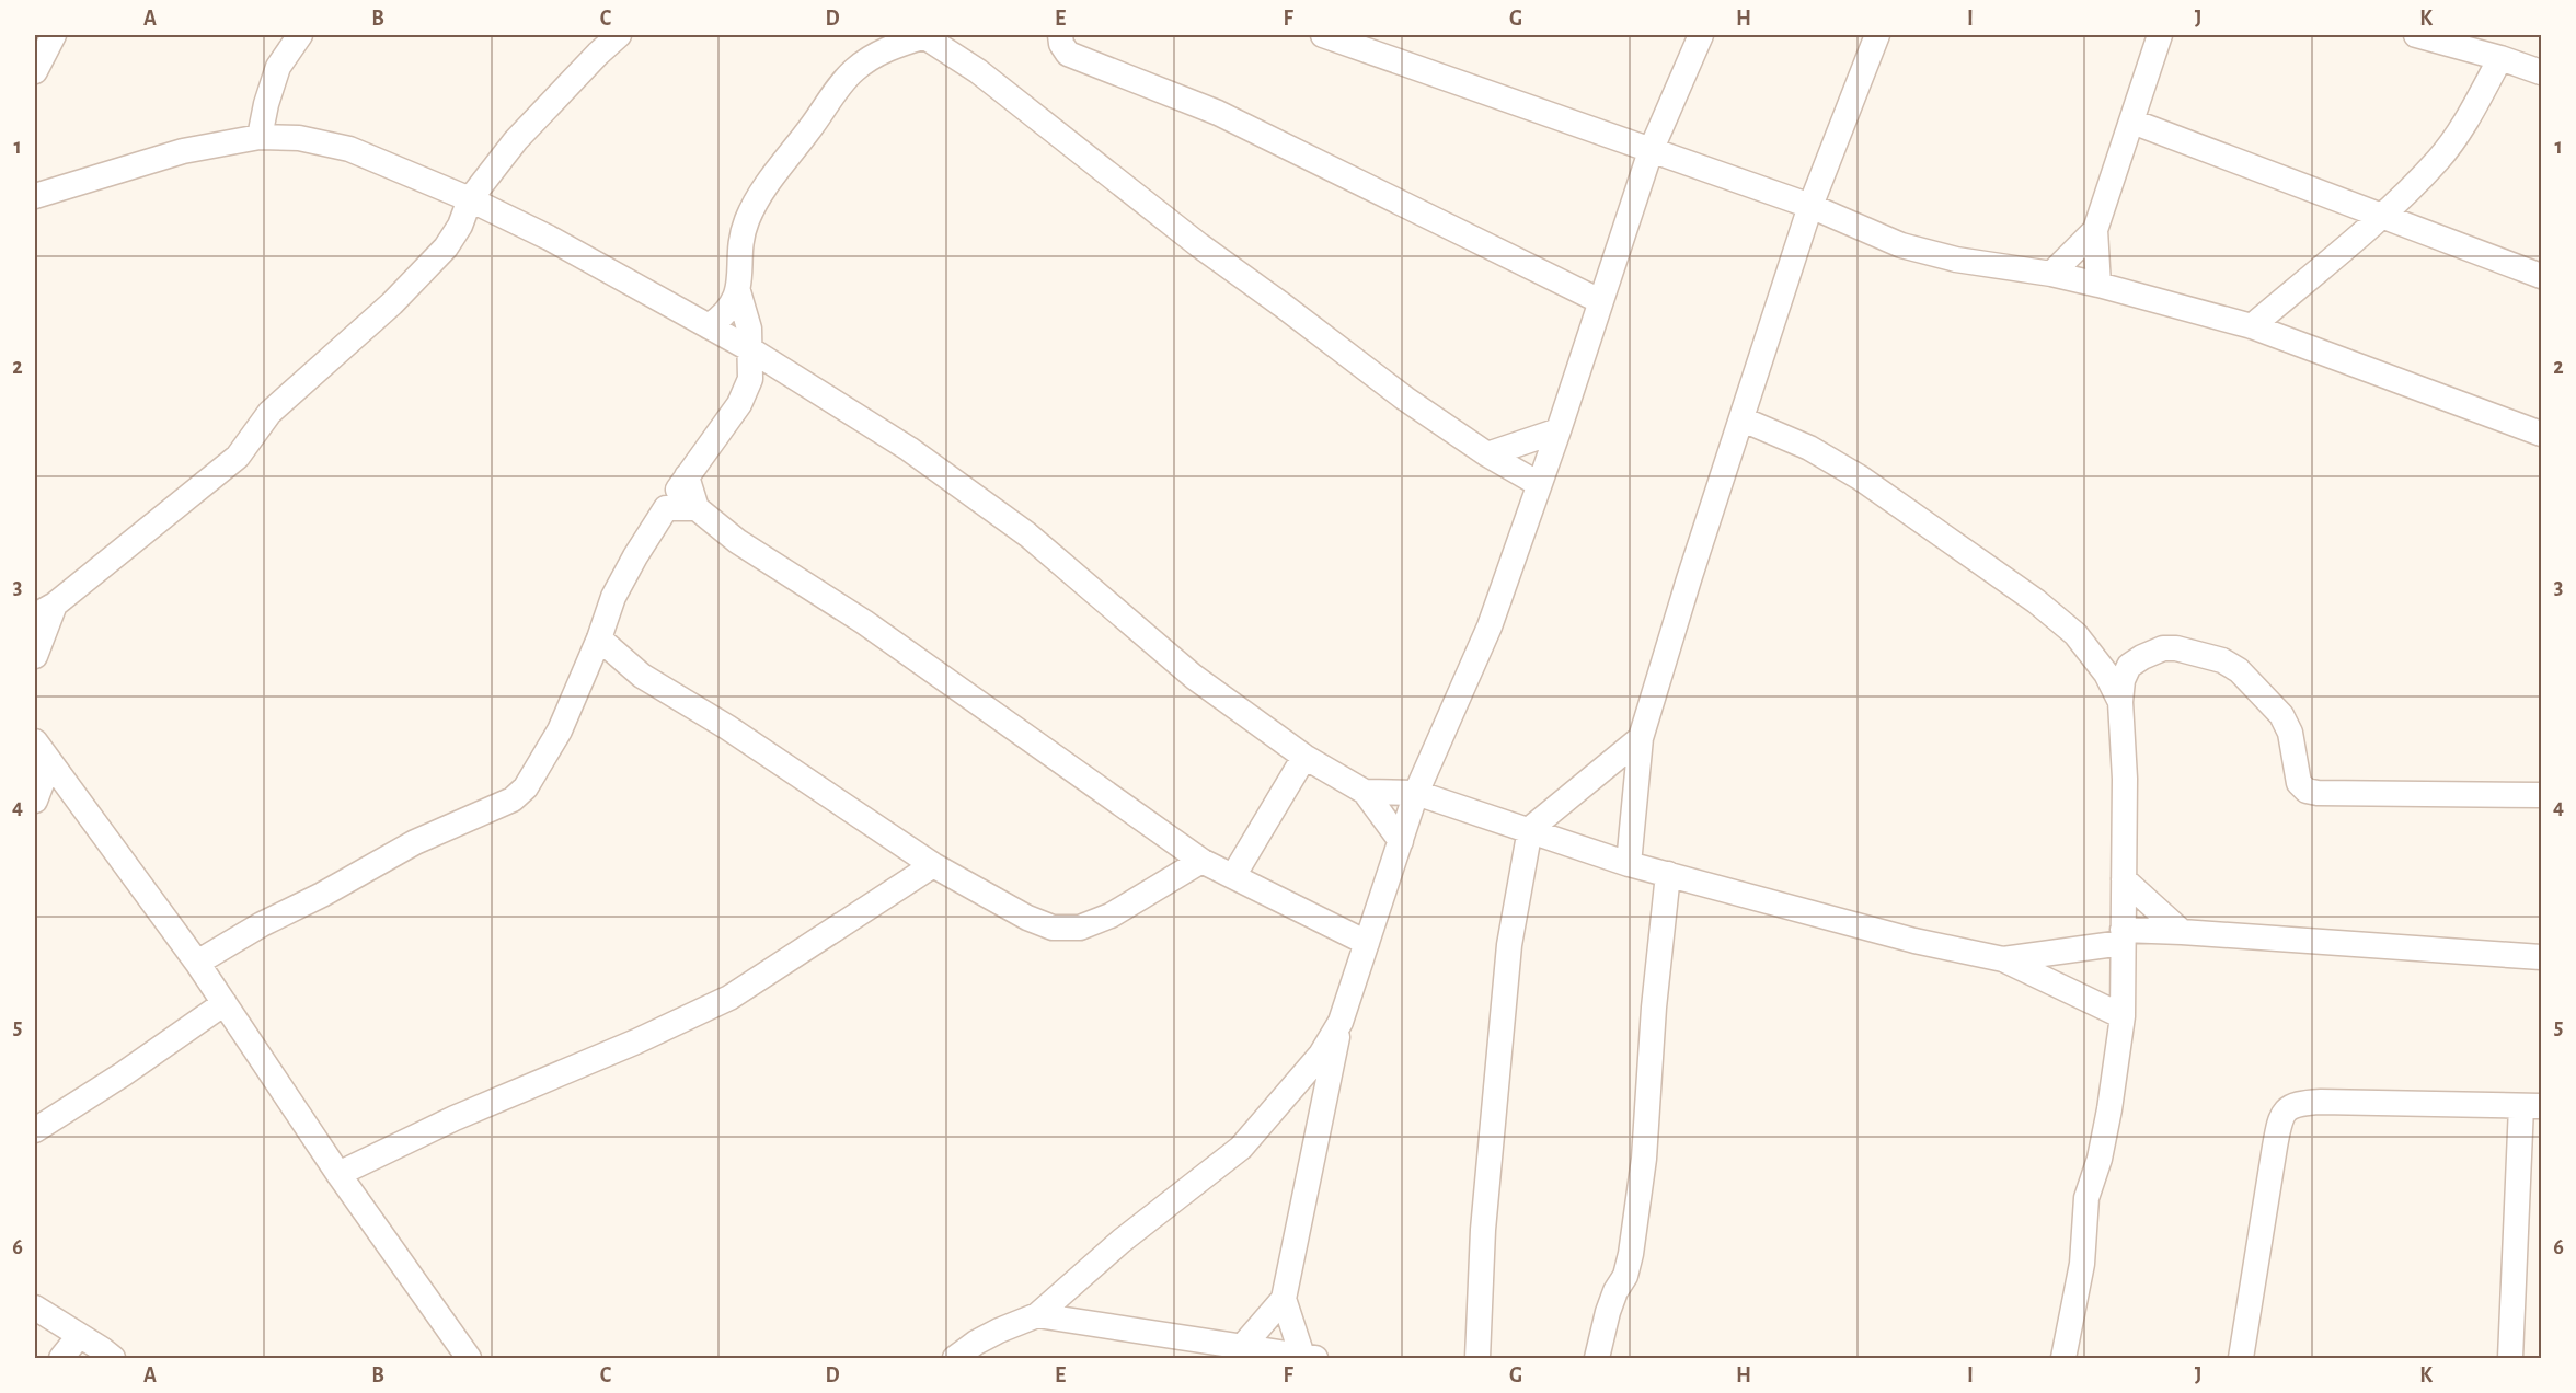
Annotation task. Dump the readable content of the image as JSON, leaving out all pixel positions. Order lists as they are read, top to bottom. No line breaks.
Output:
{"grid":{"columns":["A","B","C","D","E","F","G","H","I","J","K"],"rows":["1","2","3","4","5","6"]}}
